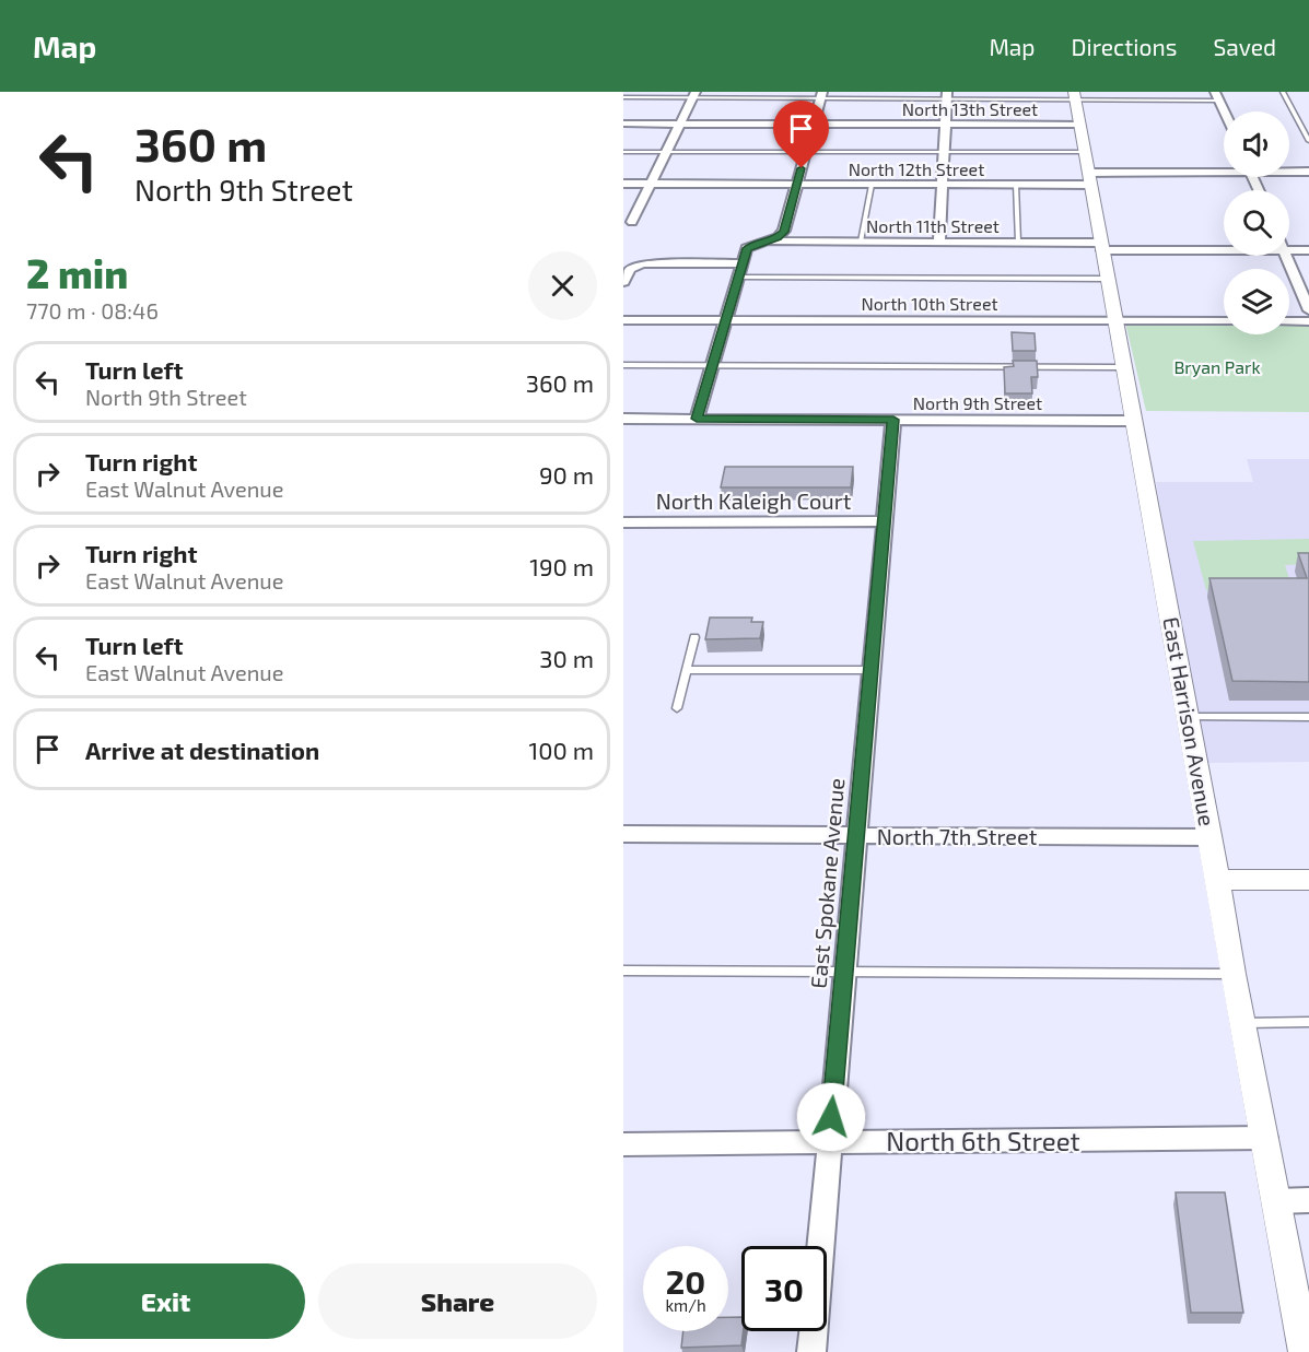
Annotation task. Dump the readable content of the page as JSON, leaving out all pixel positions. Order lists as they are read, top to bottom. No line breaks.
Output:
{"streets":{"street":["North 13th Street","North 12th Street","North 11th Street","North 10th Street","North 9th Street","North Kaleigh Court","East Harrison Avenue","North 7th Street","East Spokane Avenue","North 6th Street"]},"crossings":[["North 13th Street","East Harrison Avenue"],["North 12th Street","East Harrison Avenue"],["North 11th Street","East Harrison Avenue"],["North 10th Street","East Harrison Avenue"],["North 9th Street","East Harrison Avenue"],["North 9th Street","East Spokane Avenue"],["North Kaleigh Court","East Spokane Avenue"],["East Harrison Avenue","North 7th Street"],["East Harrison Avenue","North 6th Street"],["North 7th Street","East Spokane Avenue"],["East Spokane Avenue","North 6th Street"]],"parks":["Bryan Park"],"page":{"header":"Map","nav":["Map","Directions","Saved"],"turn":["360 m","North 9th Street"],"heading":["2 min","770 m · 08:46"],"list":[{"name":"Turn left","note":"North 9th Street","value":"360 m"},{"name":"Turn right","note":"East Walnut Avenue","value":"90 m"},{"name":"Turn right","note":"East Walnut Avenue","value":"190 m"},{"name":"Turn left","note":"East Walnut Avenue","value":"30 m"},{"name":"Arrive at destination","value":"100 m"}],"speed":"20 km/h","limit":"30","buttons":["Exit","Share"]}}
